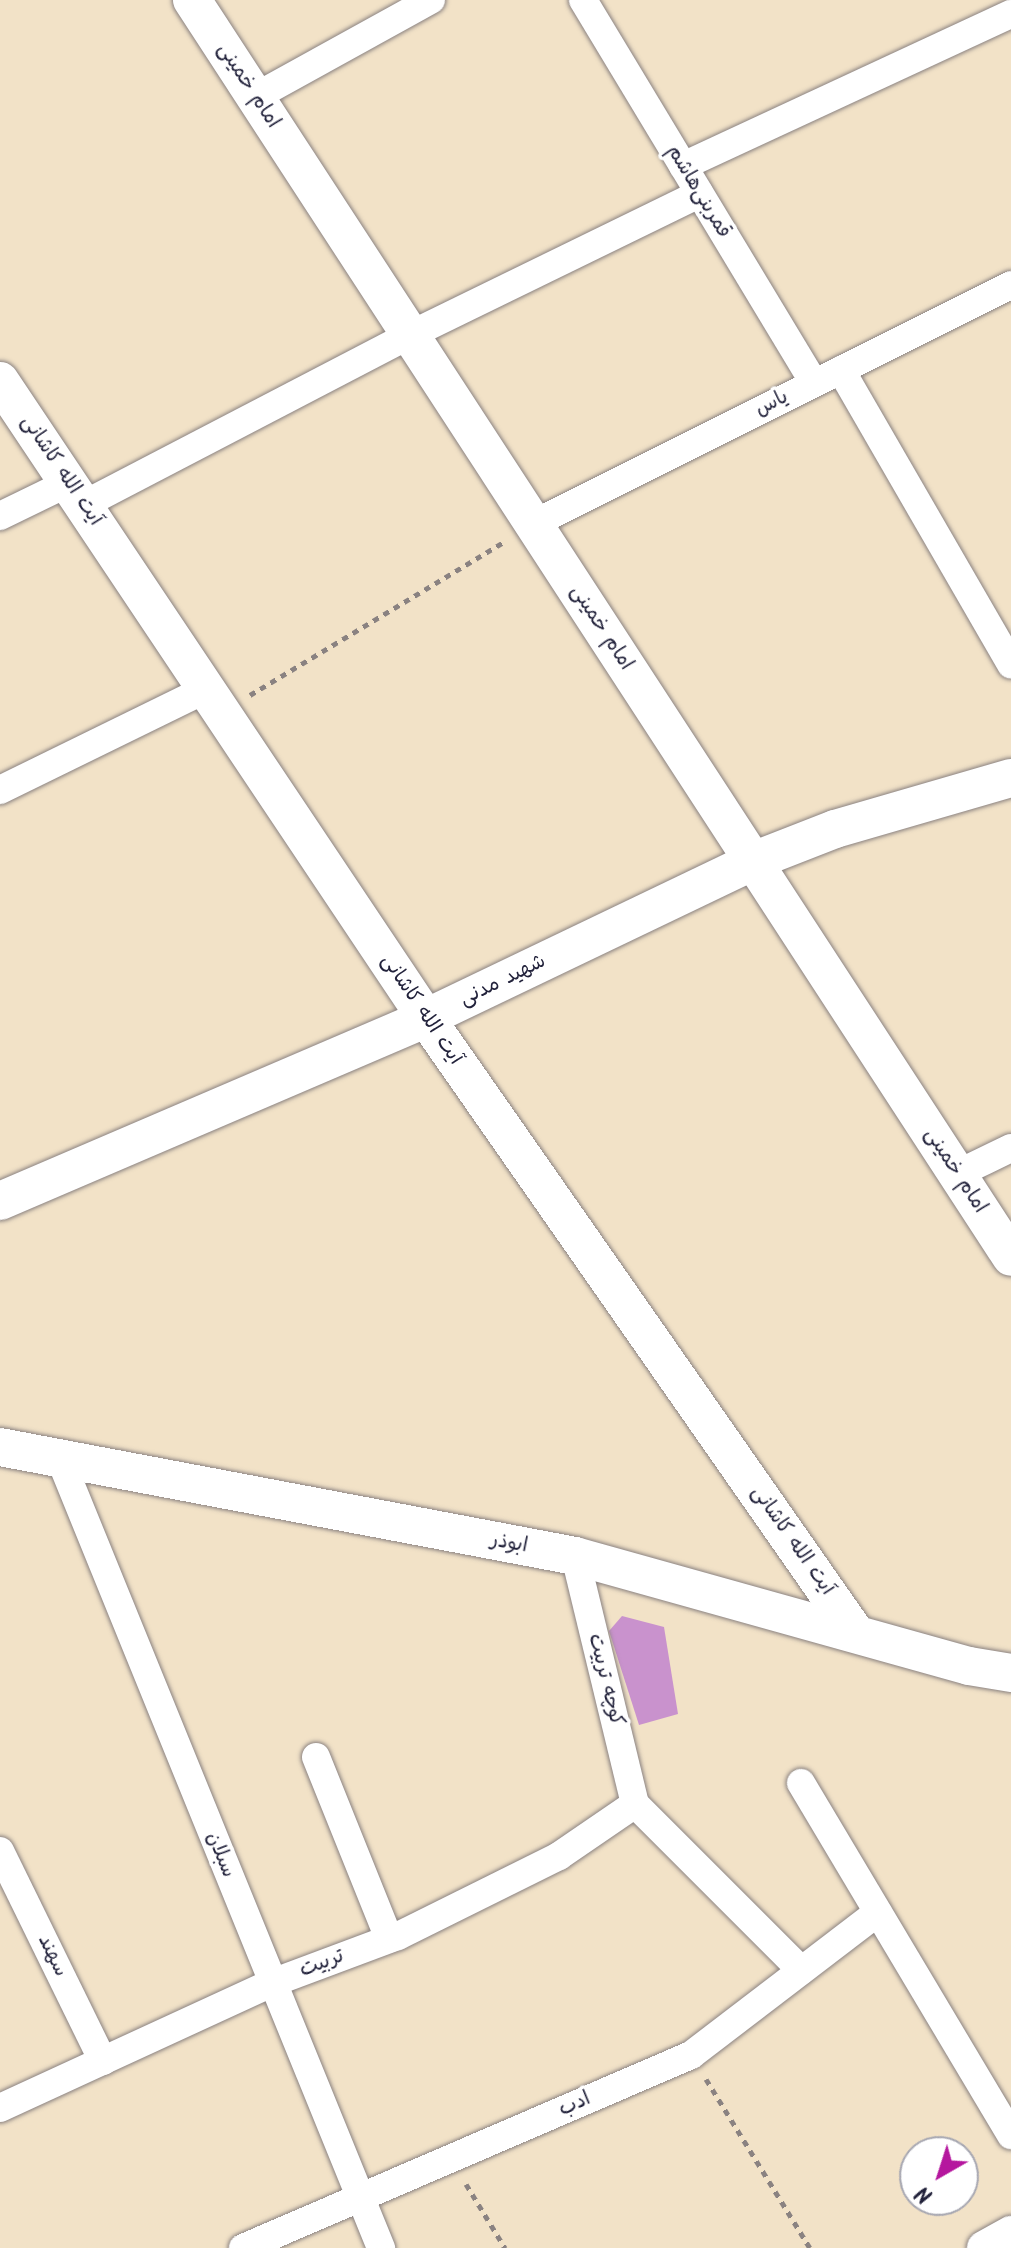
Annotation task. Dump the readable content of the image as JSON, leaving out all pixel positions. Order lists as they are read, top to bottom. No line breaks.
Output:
{"streets":{"main road":["امام خمینی","آیت الله کاشانی","شهید مدنی","ابوذر"],"street":["قمربنی‌هاشم","یاس","کوچه تربیت","سبلان","سهند","تربیت","ادب"]},"crossings":[["امام خمینی","یاس"],["امام خمینی","شهید مدنی"],["قمربنی‌هاشم","یاس"],["آیت الله کاشانی","شهید مدنی"],["آیت الله کاشانی","ابوذر"],["ابوذر","کوچه تربیت"],["ابوذر","سبلان"],["کوچه تربیت","تربیت"],["سبلان","تربیت"],["سبلان","ادب"],["سهند","تربیت"]],"north":"bottom left"}
